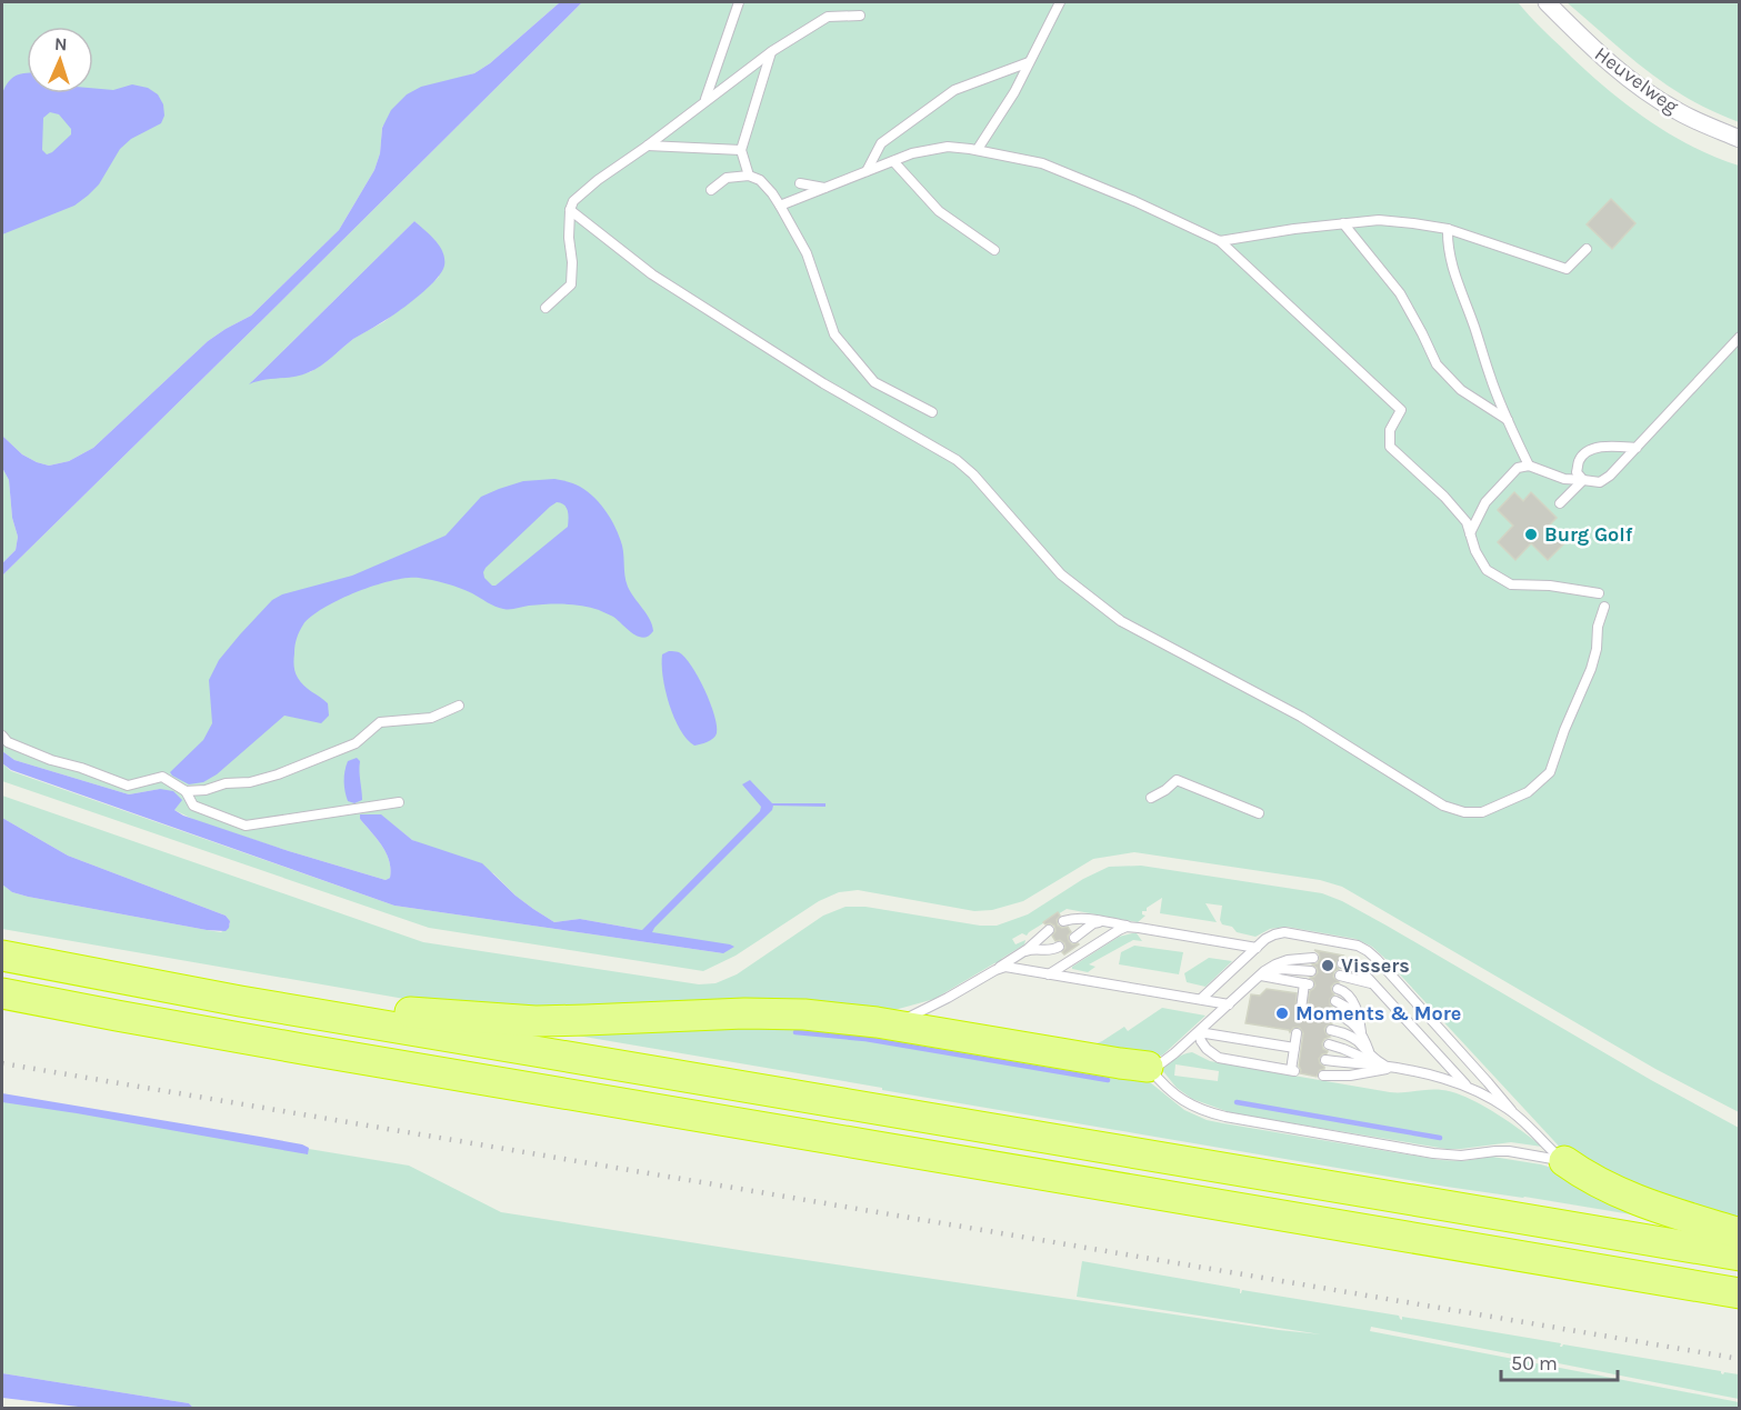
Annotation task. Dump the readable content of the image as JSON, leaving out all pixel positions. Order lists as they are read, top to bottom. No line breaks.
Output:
{"streets":{"street":["Heuvelweg"]},"places":["Burg Golf","Vissers","Moments & More"],"scale_bar":"50 m","north":"top"}
